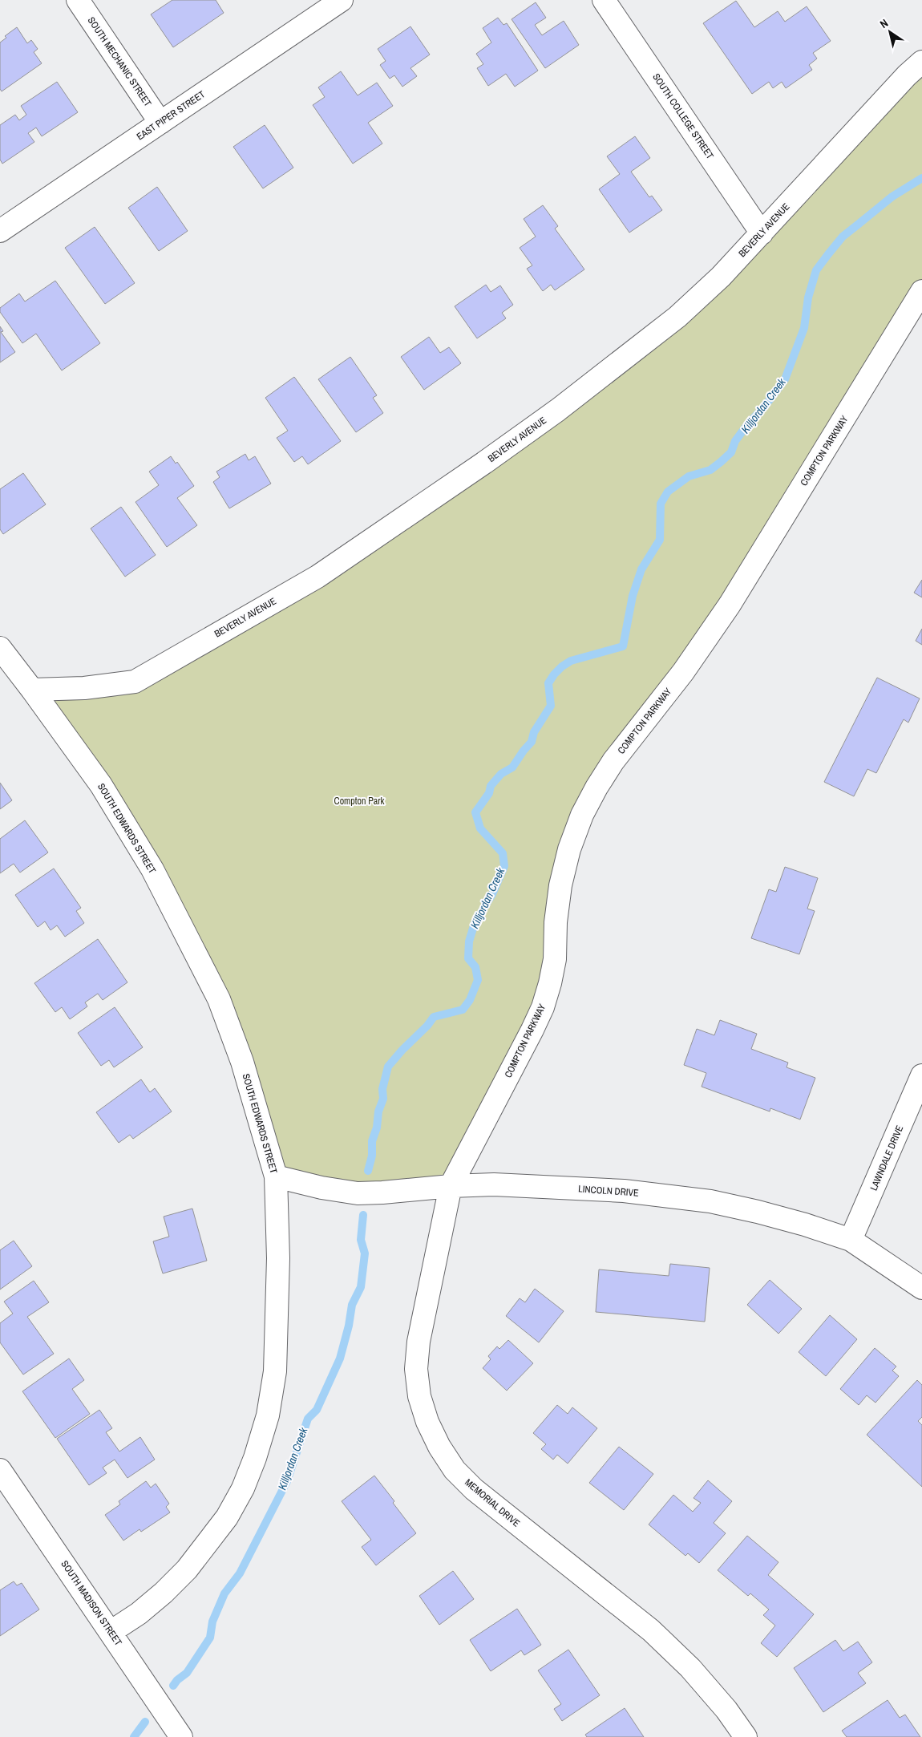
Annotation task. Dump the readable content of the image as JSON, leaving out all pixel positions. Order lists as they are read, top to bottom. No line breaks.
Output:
{"streets":{"street":["SOUTH MECHANIC STREET","EAST PIPER STREET","SOUTH COLLEGE STREET","BEVERLY AVENUE","COMPTON PARKWAY","SOUTH EDWARDS STREET","LAWNDALE DRIVE","LINCOLN DRIVE","MEMORIAL DRIVE","SOUTH MADISON STREET"]},"crossings":[["SOUTH MECHANIC STREET","EAST PIPER STREET"],["SOUTH COLLEGE STREET","BEVERLY AVENUE"],["BEVERLY AVENUE","SOUTH EDWARDS STREET"],["COMPTON PARKWAY","LINCOLN DRIVE"],["COMPTON PARKWAY","MEMORIAL DRIVE"],["SOUTH EDWARDS STREET","LINCOLN DRIVE"],["SOUTH EDWARDS STREET","SOUTH MADISON STREET"],["LAWNDALE DRIVE","LINCOLN DRIVE"],["LINCOLN DRIVE","MEMORIAL DRIVE"]],"water":["Killjordan Creek"],"parks":["Compton Park"],"north":"top left"}
